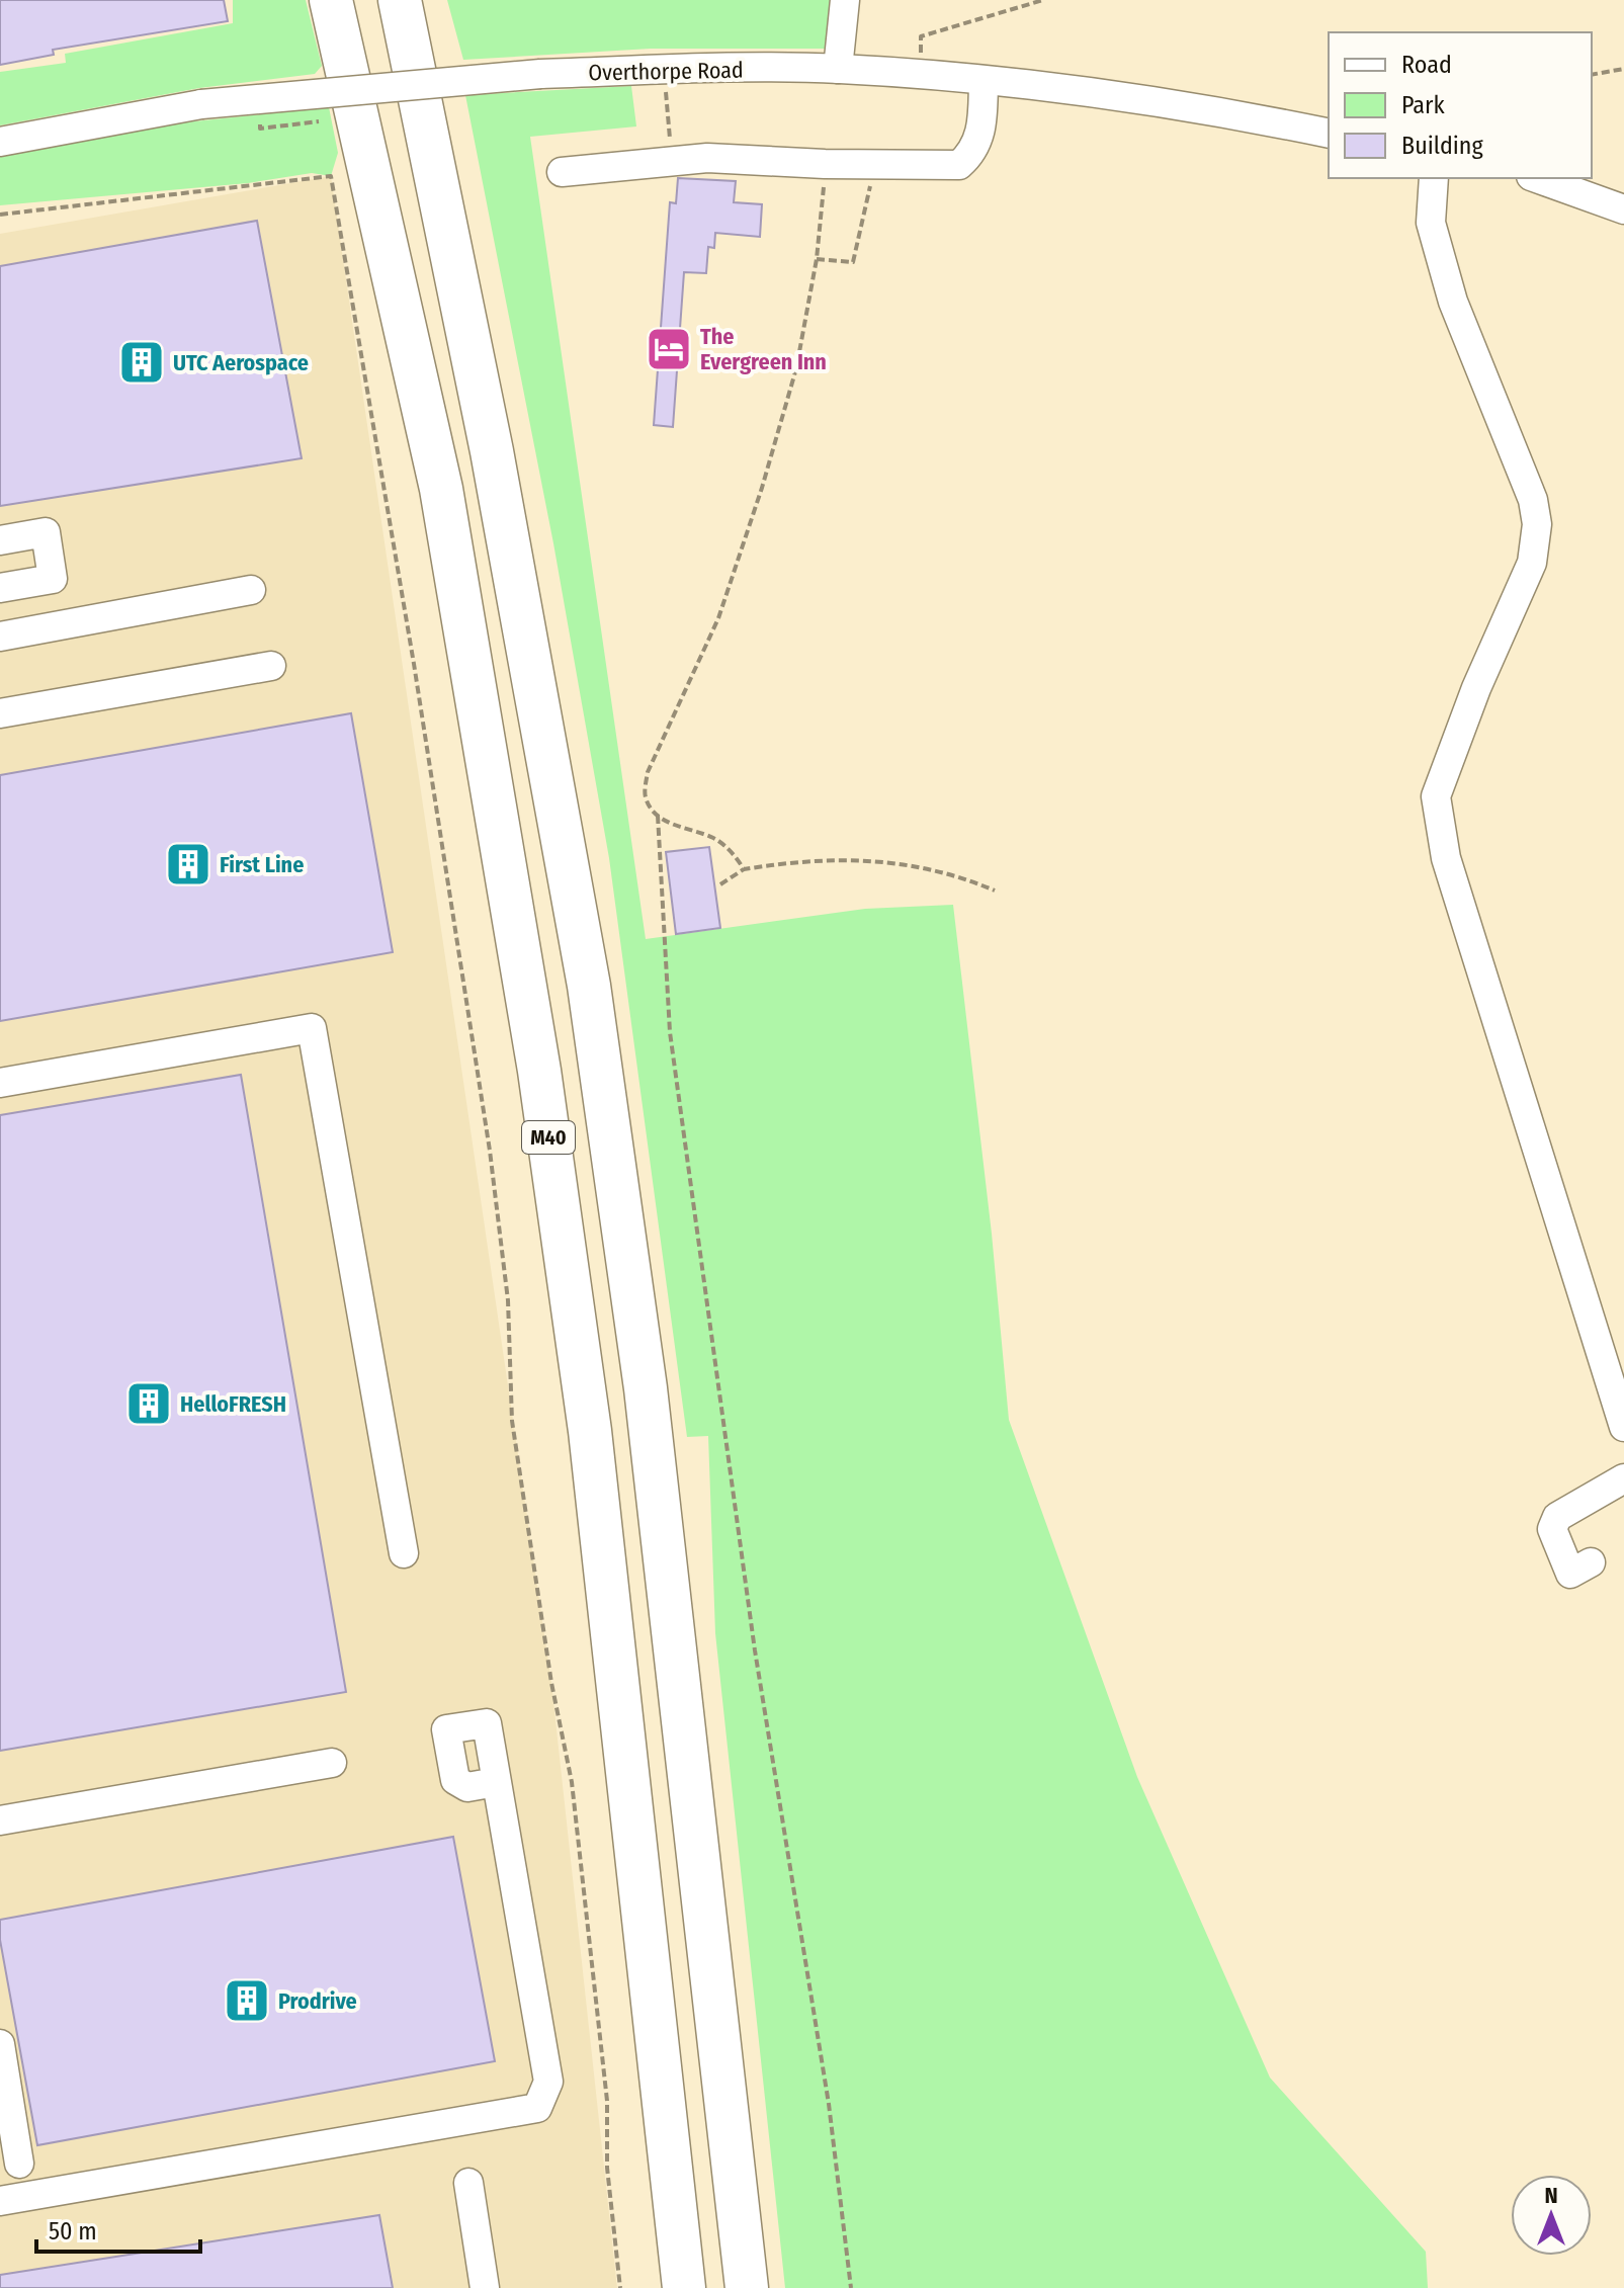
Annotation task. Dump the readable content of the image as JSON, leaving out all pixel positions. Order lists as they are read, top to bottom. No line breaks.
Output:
{"streets":{"highway":["M40"],"street":["Overthorpe Road"]},"places":{"hotel":["The Evergreen Inn"],"building":["UTC Aerospace","First Line","HelloFRESH","Prodrive"]},"legend":["Road","Park","Building"],"scale_bar":"50 m","north":"top"}
